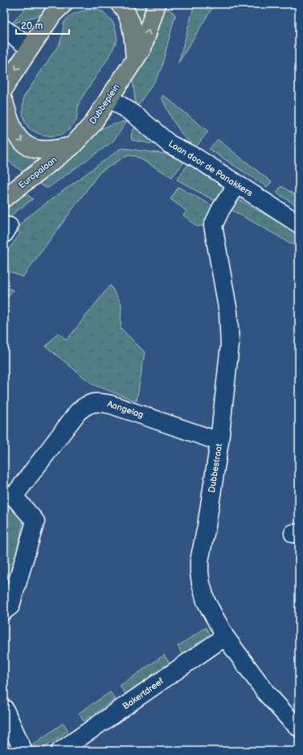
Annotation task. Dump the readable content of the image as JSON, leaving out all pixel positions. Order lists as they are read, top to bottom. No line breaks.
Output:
{"streets":{"main road":["Dubbeplein","Europalaan"],"street":["Laan door de Panakkers","Aangelag","Dubbestraat","Bakertdreef"]},"crossings":[["Dubbeplein","Laan door de Panakkers"],["Dubbeplein","Europalaan"],["Laan door de Panakkers","Dubbestraat"],["Aangelag","Dubbestraat"],["Dubbestraat","Bakertdreef"]],"scale_bar":"20 m"}
